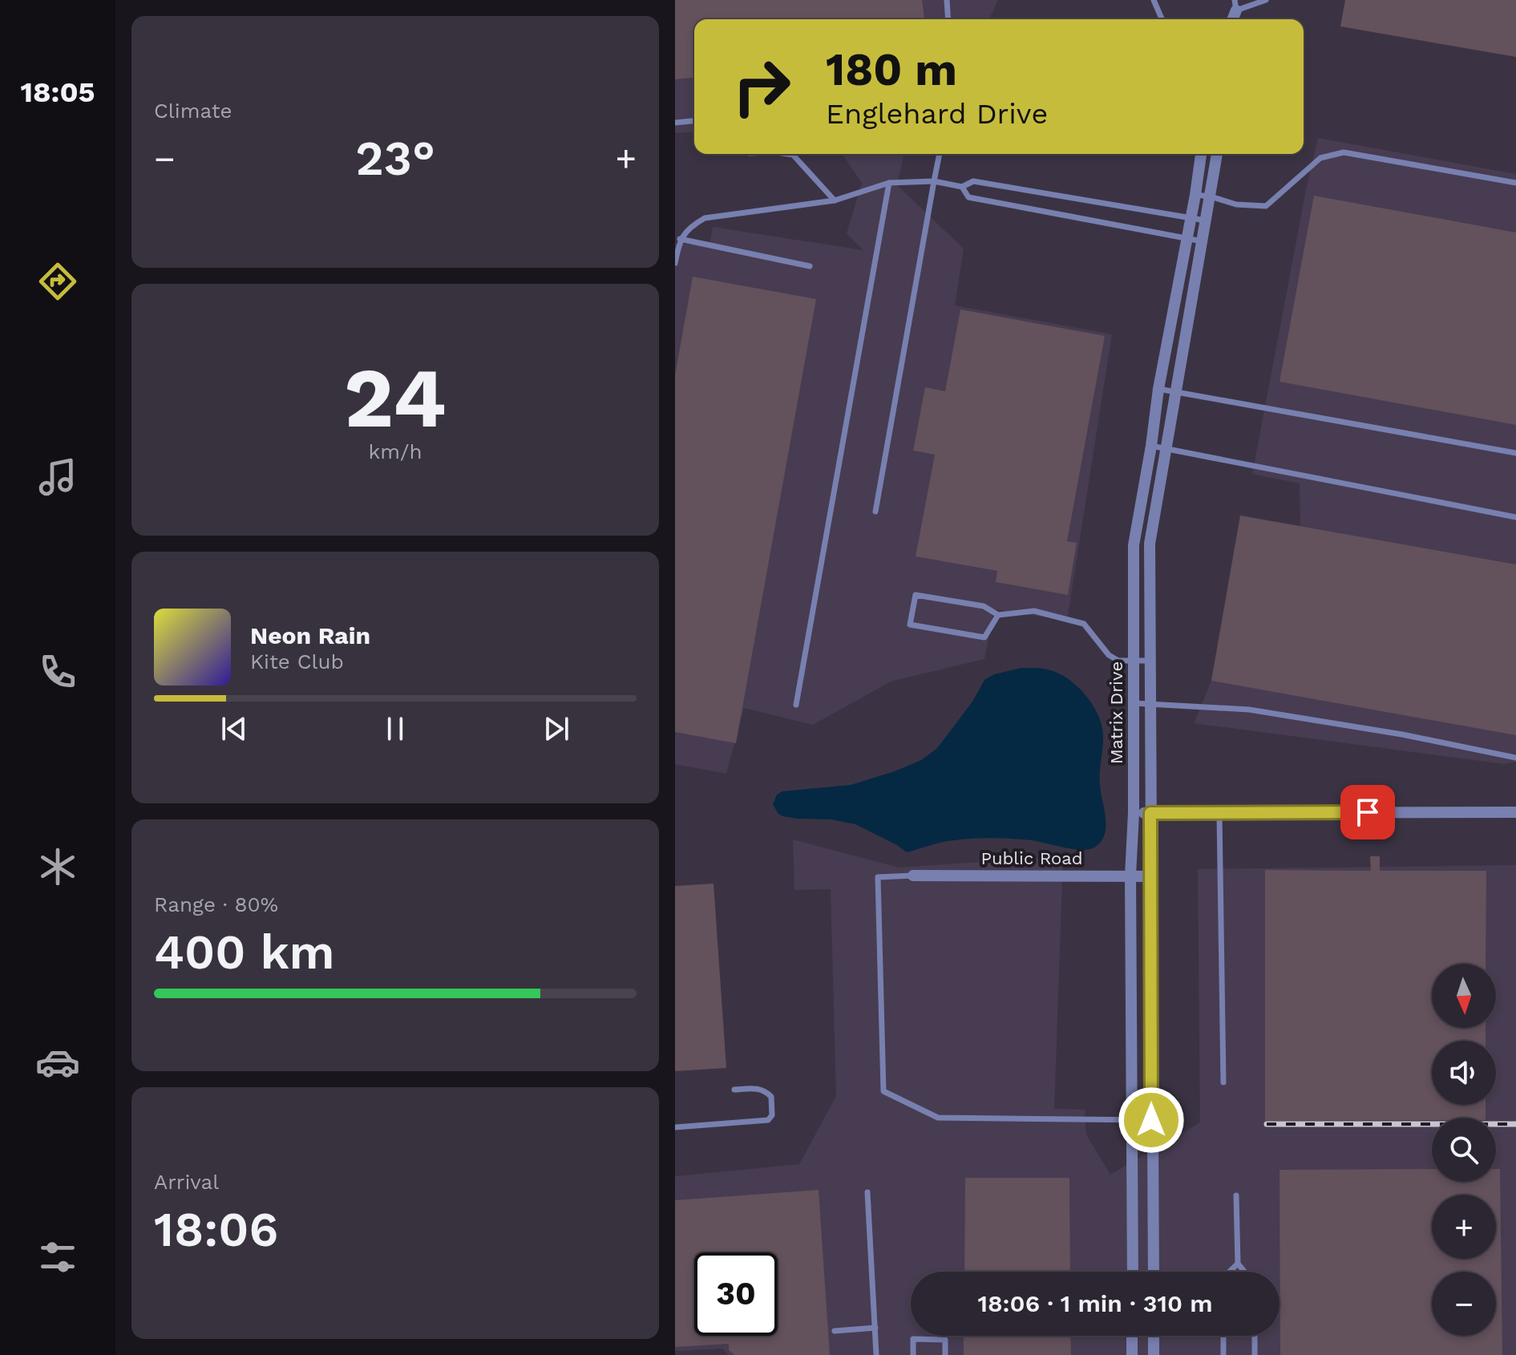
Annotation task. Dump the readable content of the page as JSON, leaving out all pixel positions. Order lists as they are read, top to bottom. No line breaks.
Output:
{"streets":{"street":["Matrix Drive","Public Road"]},"crossings":[["Matrix Drive","Public Road"]],"north":"bottom","page":{"tabs":"18:05","tile":["Climate",["24","km/h"],["Range · 80%","400 km"],["Arrival","18:06"]],"turn":["180 m","Englehard Drive"],"heat":["−","23°","+"],"song":["Neon Rain","Kite Club"],"map_buttons":["+","−"],"limit":"30","trip":"18:06 · 1 min · 310 m"}}
